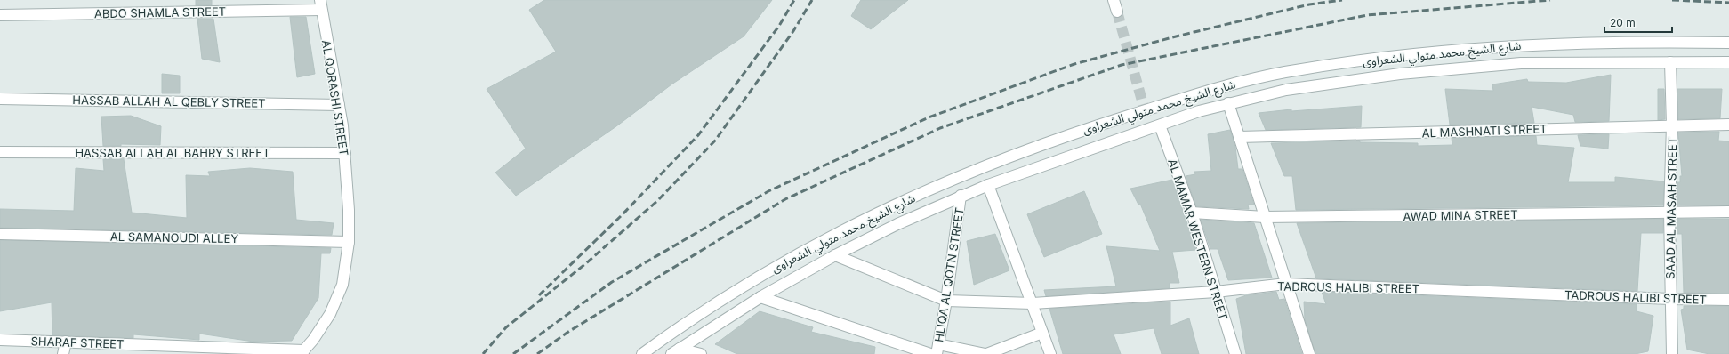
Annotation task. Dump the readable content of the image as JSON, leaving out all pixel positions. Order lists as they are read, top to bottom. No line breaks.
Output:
{"streets":{"street":["ABDO SHAMLA STREET","شارع الشيخ محمد متولي الشعراوى","AL QORASHI STREET","HASSAB ALLAH AL QEBLY STREET","AL MASHNATI STREET","HASSAB ALLAH AL BAHRY STREET","SAAD AL MASAH STREET","AWAD MINA STREET","AL SAMANOUDI ALLEY","AL MAMAR WESTERN STREET","HLIQA AL QOTN STREET","TADROUS HALIBI STREET","SHARAF STREET"]},"crossings":[["ABDO SHAMLA STREET","AL QORASHI STREET"],["شارع الشيخ محمد متولي الشعراوى","SAAD AL MASAH STREET"],["شارع الشيخ محمد متولي الشعراوى","AL MAMAR WESTERN STREET"],["شارع الشيخ محمد متولي الشعراوى","HLIQA AL QOTN STREET"],["AL QORASHI STREET","HASSAB ALLAH AL QEBLY STREET"],["AL QORASHI STREET","HASSAB ALLAH AL BAHRY STREET"],["AL QORASHI STREET","AL SAMANOUDI ALLEY"],["AL QORASHI STREET","SHARAF STREET"],["AL MASHNATI STREET","SAAD AL MASAH STREET"],["SAAD AL MASAH STREET","AWAD MINA STREET"],["SAAD AL MASAH STREET","TADROUS HALIBI STREET"],["AWAD MINA STREET","AL MAMAR WESTERN STREET"],["AL MAMAR WESTERN STREET","TADROUS HALIBI STREET"],["HLIQA AL QOTN STREET","TADROUS HALIBI STREET"]],"scale_bar":"20 m"}
